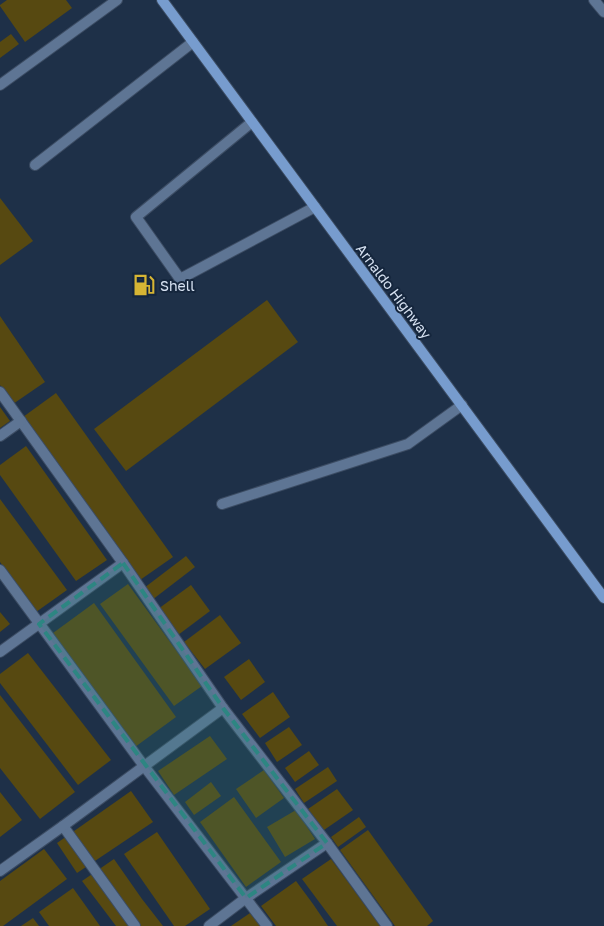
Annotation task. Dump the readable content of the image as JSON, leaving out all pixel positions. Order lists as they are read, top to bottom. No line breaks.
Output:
{"streets":{"main road":["Arnaldo Highway"]},"places":{"fuel station":["Shell"]}}
